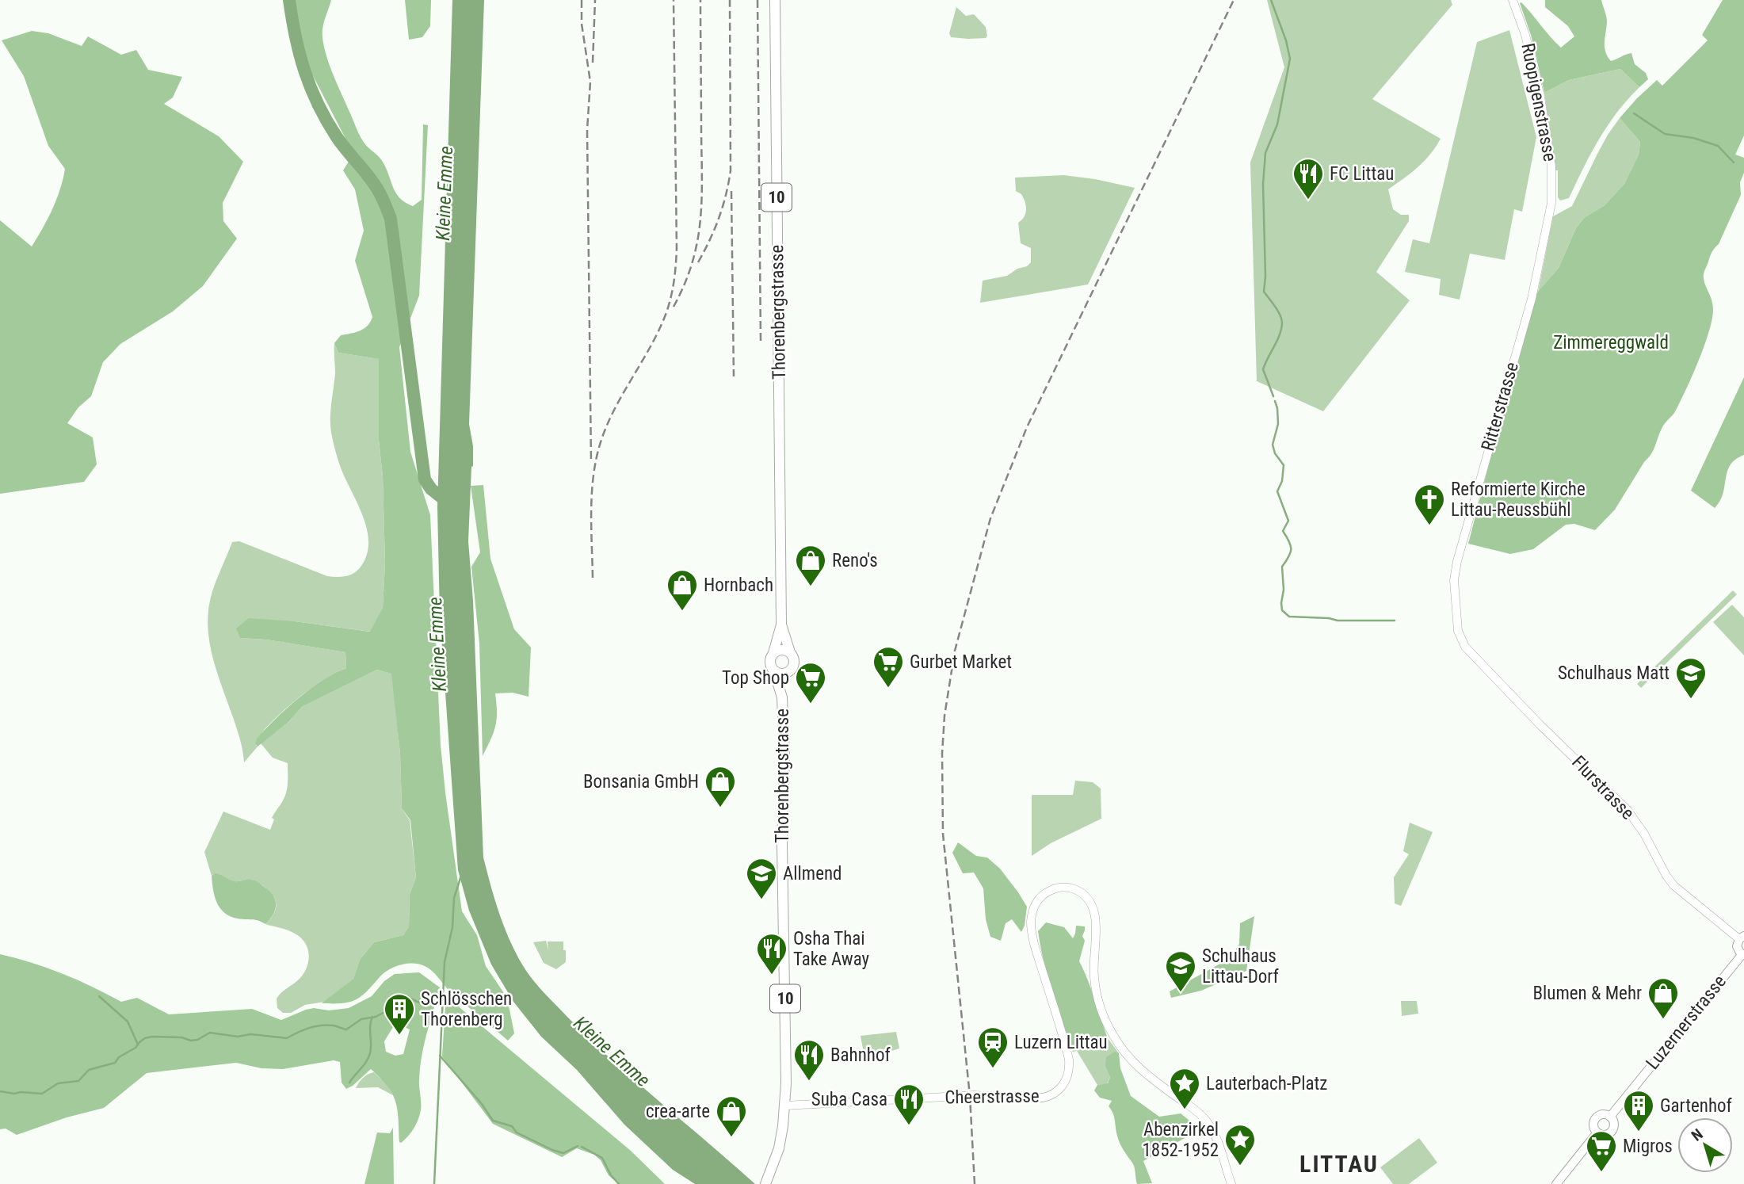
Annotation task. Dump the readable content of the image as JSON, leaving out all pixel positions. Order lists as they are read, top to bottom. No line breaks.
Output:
{"streets":{"main road":["10","Thorenbergstrasse","Luzernerstrasse"],"street":["Ruopigenstrasse","Ritterstrasse","Flurstrasse","Cheerstrasse"]},"crossings":[["Ruopigenstrasse","Ritterstrasse"],["10","Thorenbergstrasse"],["Thorenbergstrasse","Cheerstrasse"],["Ritterstrasse","Flurstrasse"]],"districts":["LITTAU"],"water":["Kleine Emme"],"parks":["Zimmereggwald"],"places":{"restaurant":["FC Littau","Osha Thai Take Away","Bahnhof","Suba Casa"],"church":["Reformierte Kirche Littau-Reussbühl"],"shop":["Reno's","Hornbach","Bonsania GmbH","Blumen & Mehr","crea-arte"],"supermarket":["Gurbet Market","Top Shop","Migros"],"school or university":["Schulhaus Matt","Allmend","Schulhaus Littau-Dorf"],"building":["Schlösschen Thorenberg","Gartenhof"],"station":["Luzern Littau"],"place":["Lauterbach-Platz","Abenzirkel 1852-1952"]},"north":"top left"}
